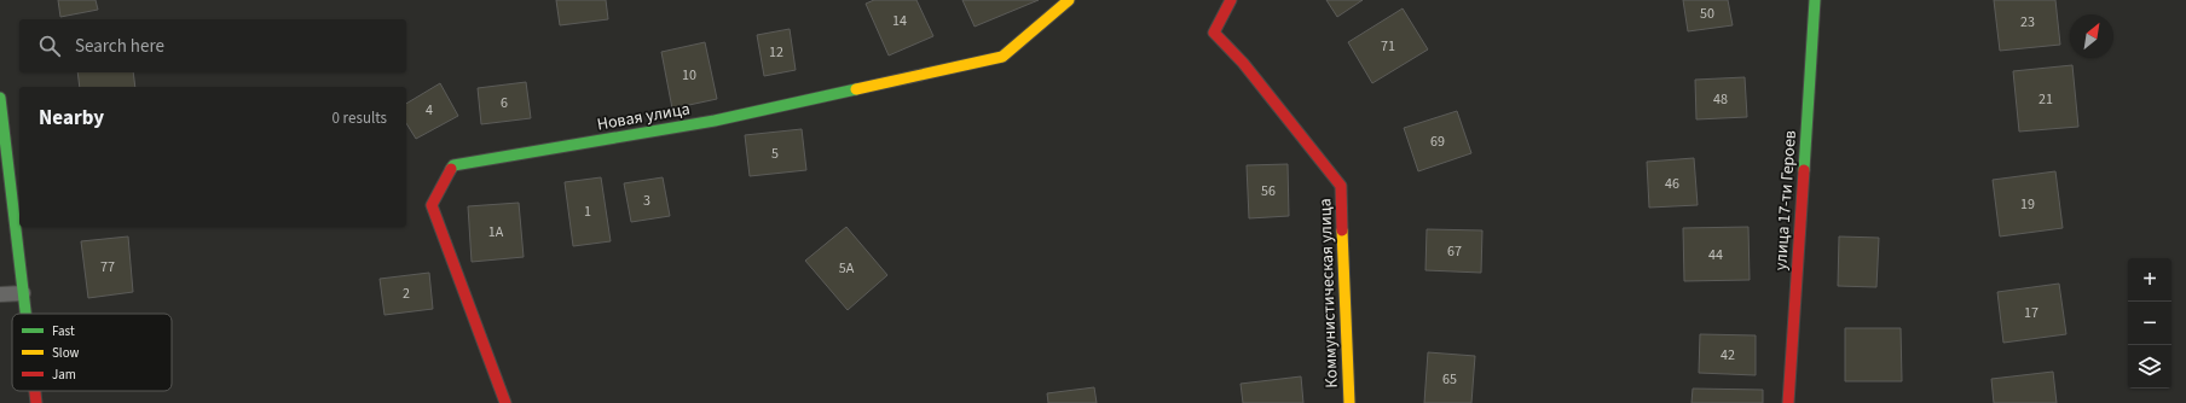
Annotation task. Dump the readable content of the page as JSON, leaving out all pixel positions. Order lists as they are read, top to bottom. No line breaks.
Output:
{"streets":{"street":["Новая улица","улица 17-ти Героев","Коммунистическая улица"]},"house_numbers":["50","14","23","71","12","10","48","21","6","4","69","5","46","56","3","19","1","1А","67","44","77","5А","2","17","42","65"],"legend":["Fast","Slow","Jam"],"north":"top right","page":{"search":"Search here","heading":["Nearby","0 results"],"map_buttons":["+","−"]}}
